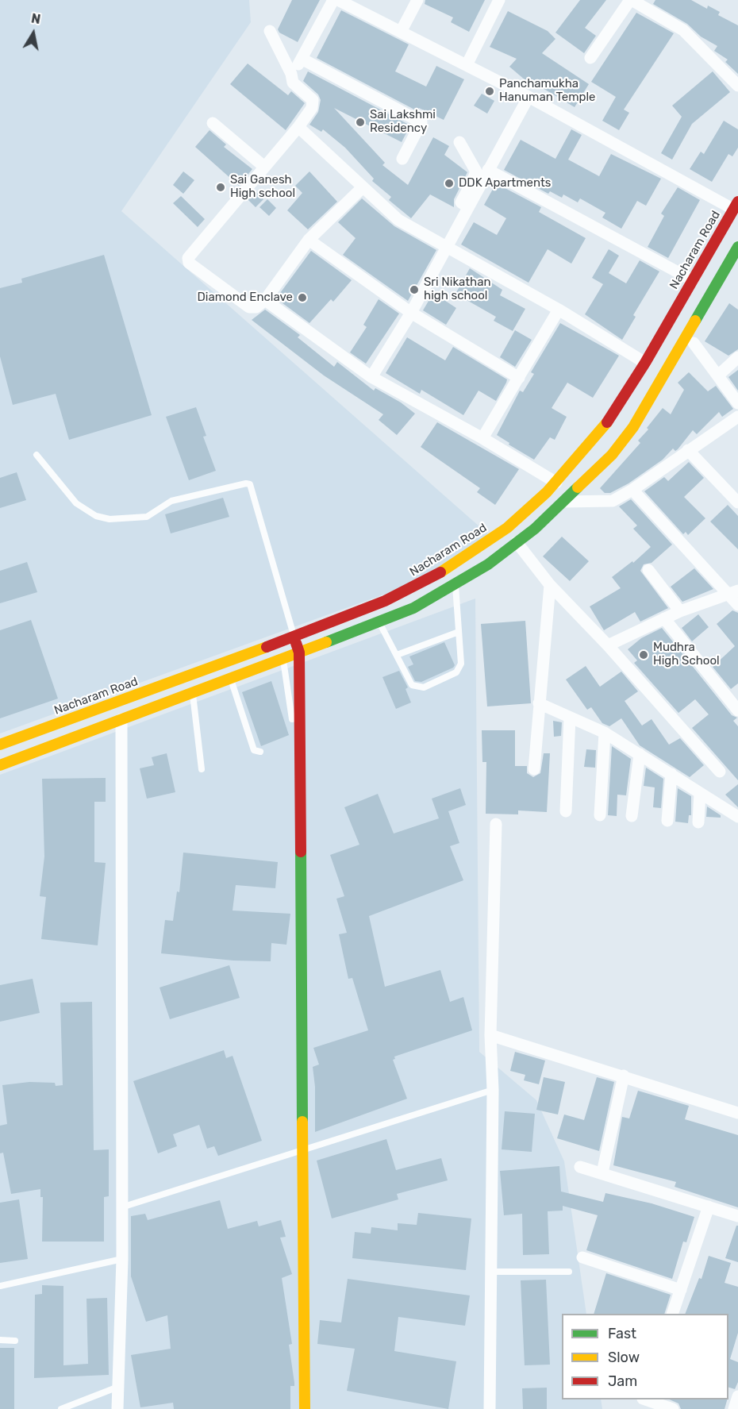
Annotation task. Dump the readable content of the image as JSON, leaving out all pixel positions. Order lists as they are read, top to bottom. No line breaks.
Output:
{"streets":{"main road":["Nacharam Road"]},"places":["Panchamukha Hanuman Temple","Sai Lakshmi Residency","DDK Apartments","Sai Ganesh High school","Sri Nikathan high school","Diamond Enclave","Mudhra High School"],"legend":["Fast","Slow","Jam"],"north":"top"}
